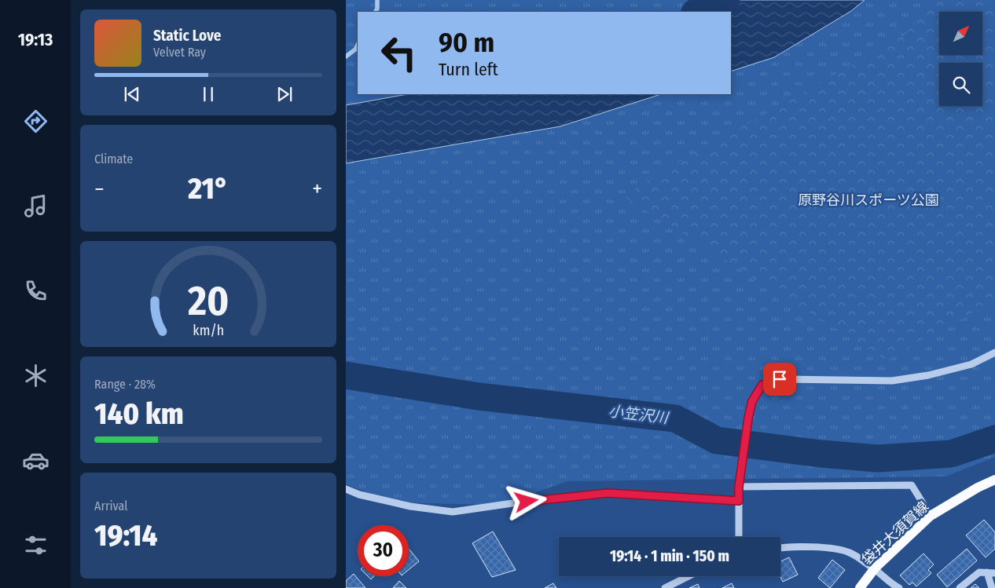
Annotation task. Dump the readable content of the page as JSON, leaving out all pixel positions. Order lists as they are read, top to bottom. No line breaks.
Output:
{"streets":{"main road":["袋井大須賀線"]},"water":["小笠沢川"],"parks":["原野谷川スポーツ公園"],"north":"top right","page":{"tabs":"19:13","turn":["90 m","Turn left"],"song":["Static Love","Velvet Ray"],"tile":["Climate",["Range · 28%","140 km"],["Arrival","19:14"]],"heat":["−","21°","+"],"limit":"30","trip":"19:14 · 1 min · 150 m","gauge":["20","km/h"]}}
